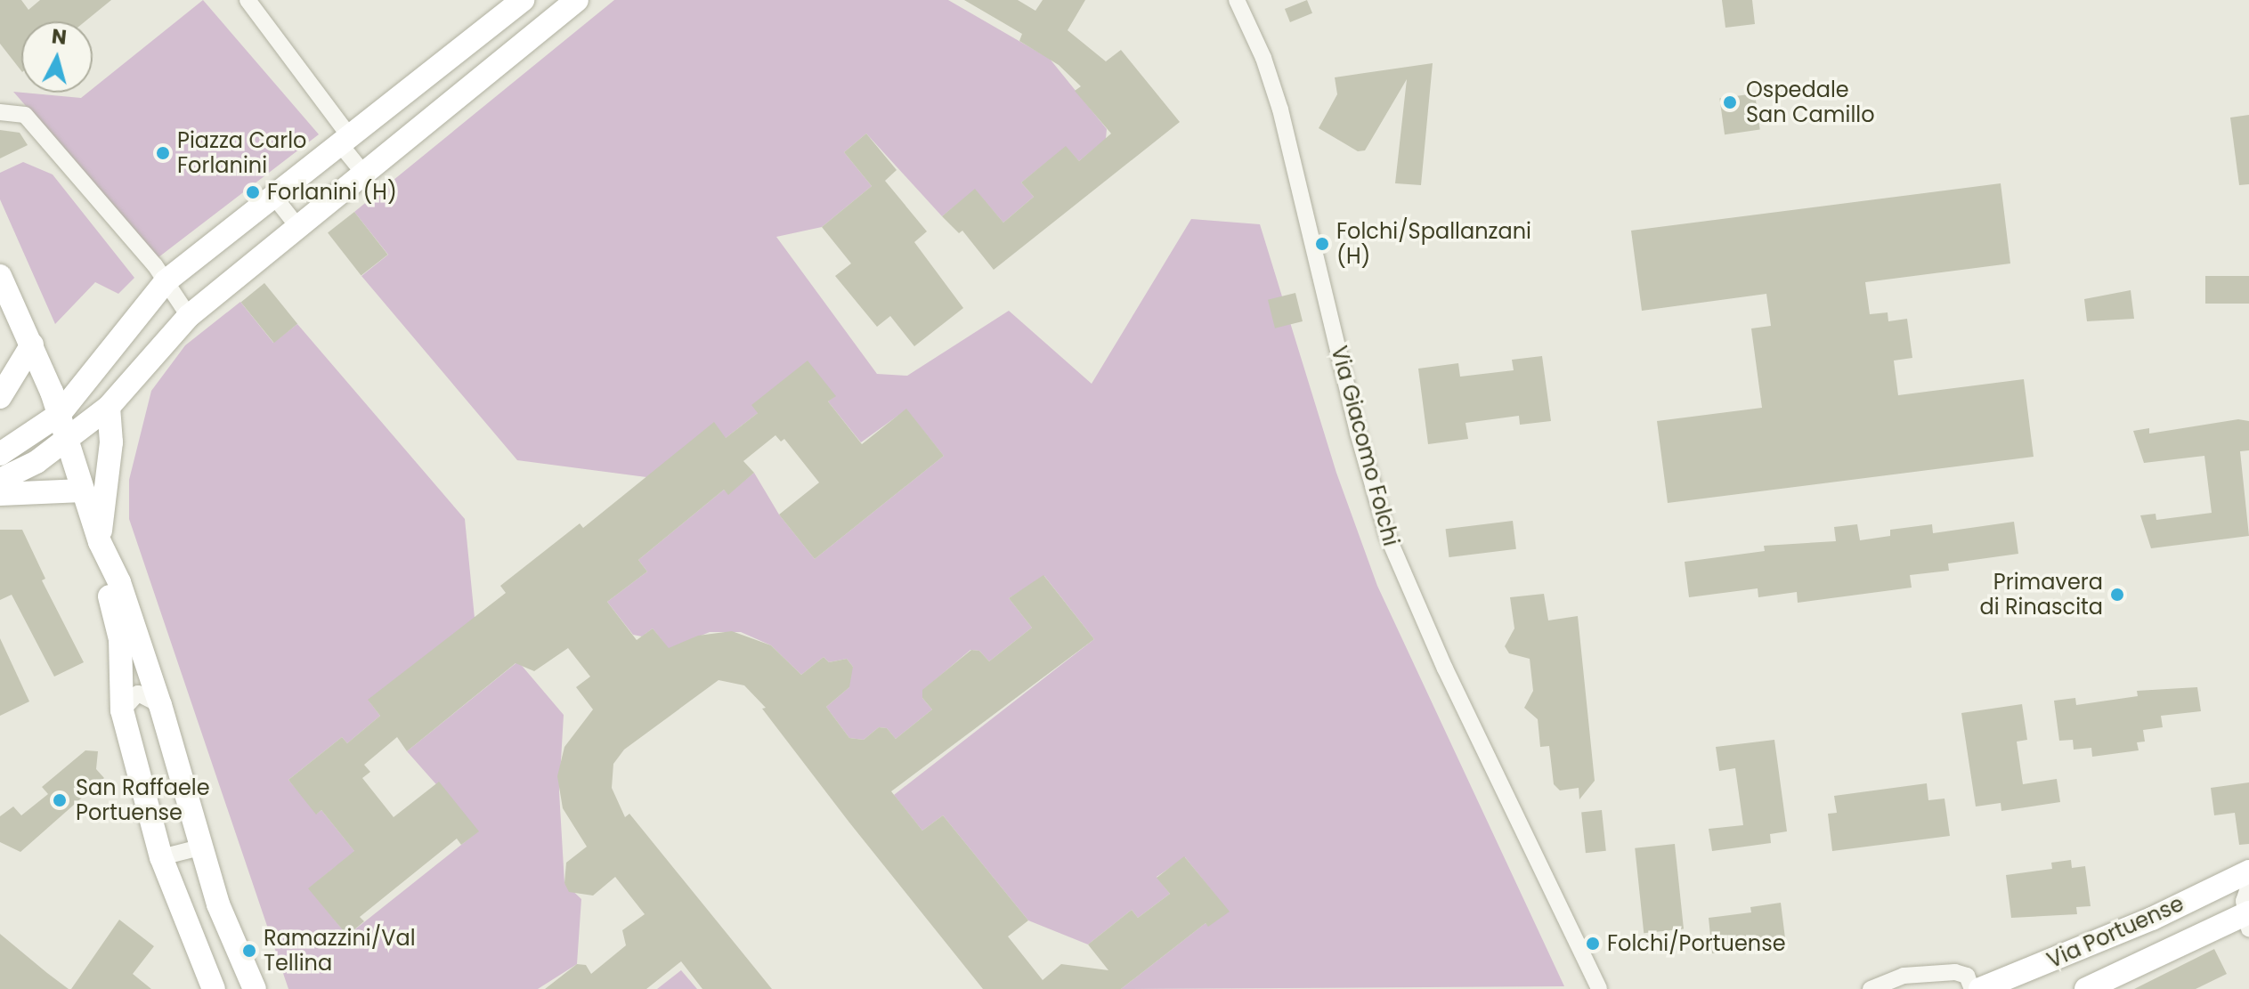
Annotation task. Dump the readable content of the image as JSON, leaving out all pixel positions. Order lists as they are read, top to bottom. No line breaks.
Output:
{"streets":{"street":["Via Giacomo Folchi","Via Portuense"]},"places":["Ospedale San Camillo","Piazza Carlo Forlanini","Forlanini (H)","Folchi/Spallanzani (H)","Primavera di Rinascita","San Raffaele Portuense","Folchi/Portuense","Ramazzini/Val Tellina"],"north":"top"}
